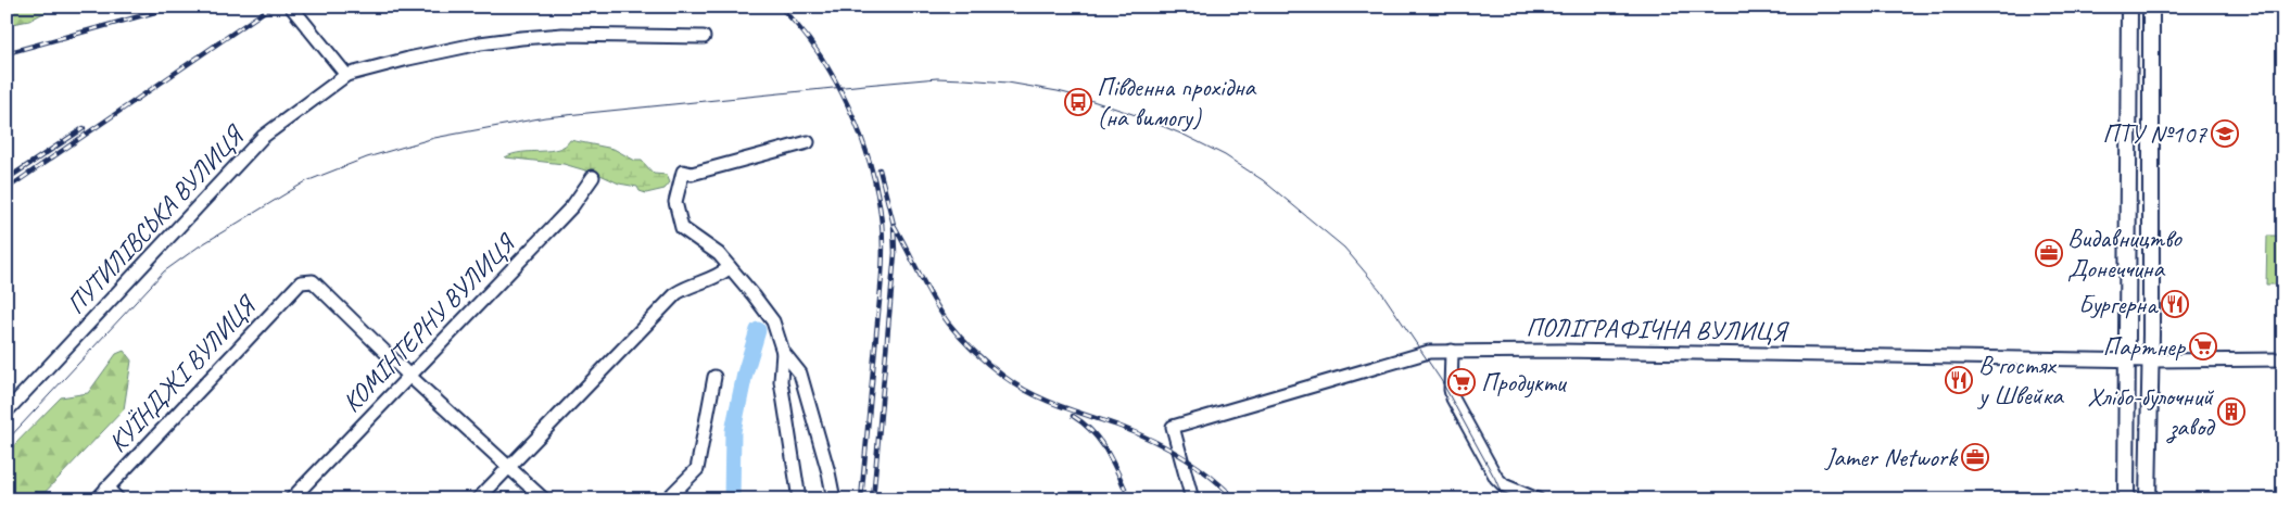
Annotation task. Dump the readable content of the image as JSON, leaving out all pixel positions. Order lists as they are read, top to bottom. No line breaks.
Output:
{"streets":{"street":["ПУТИЛІВСЬКА ВУЛИЦЯ","КОМІНТЕРНУ ВУЛИЦЯ","ПОЛІГРАФІЧНА ВУЛИЦЯ","КУЇНДЖІ ВУЛИЦЯ"]},"crossings":[["КОМІНТЕРНУ ВУЛИЦЯ","КУЇНДЖІ ВУЛИЦЯ"]],"places":{"bus stop":["Південна прохідна (на вимогу)"],"school or university":["ПТУ №107"],"office":["Видавництво Донеччина","Jamer Network"],"restaurant":["Бургерна","В гостях у Швейка"],"supermarket":["Партнер","Продукти"],"building":["Хлібо-булочний завод"]}}
